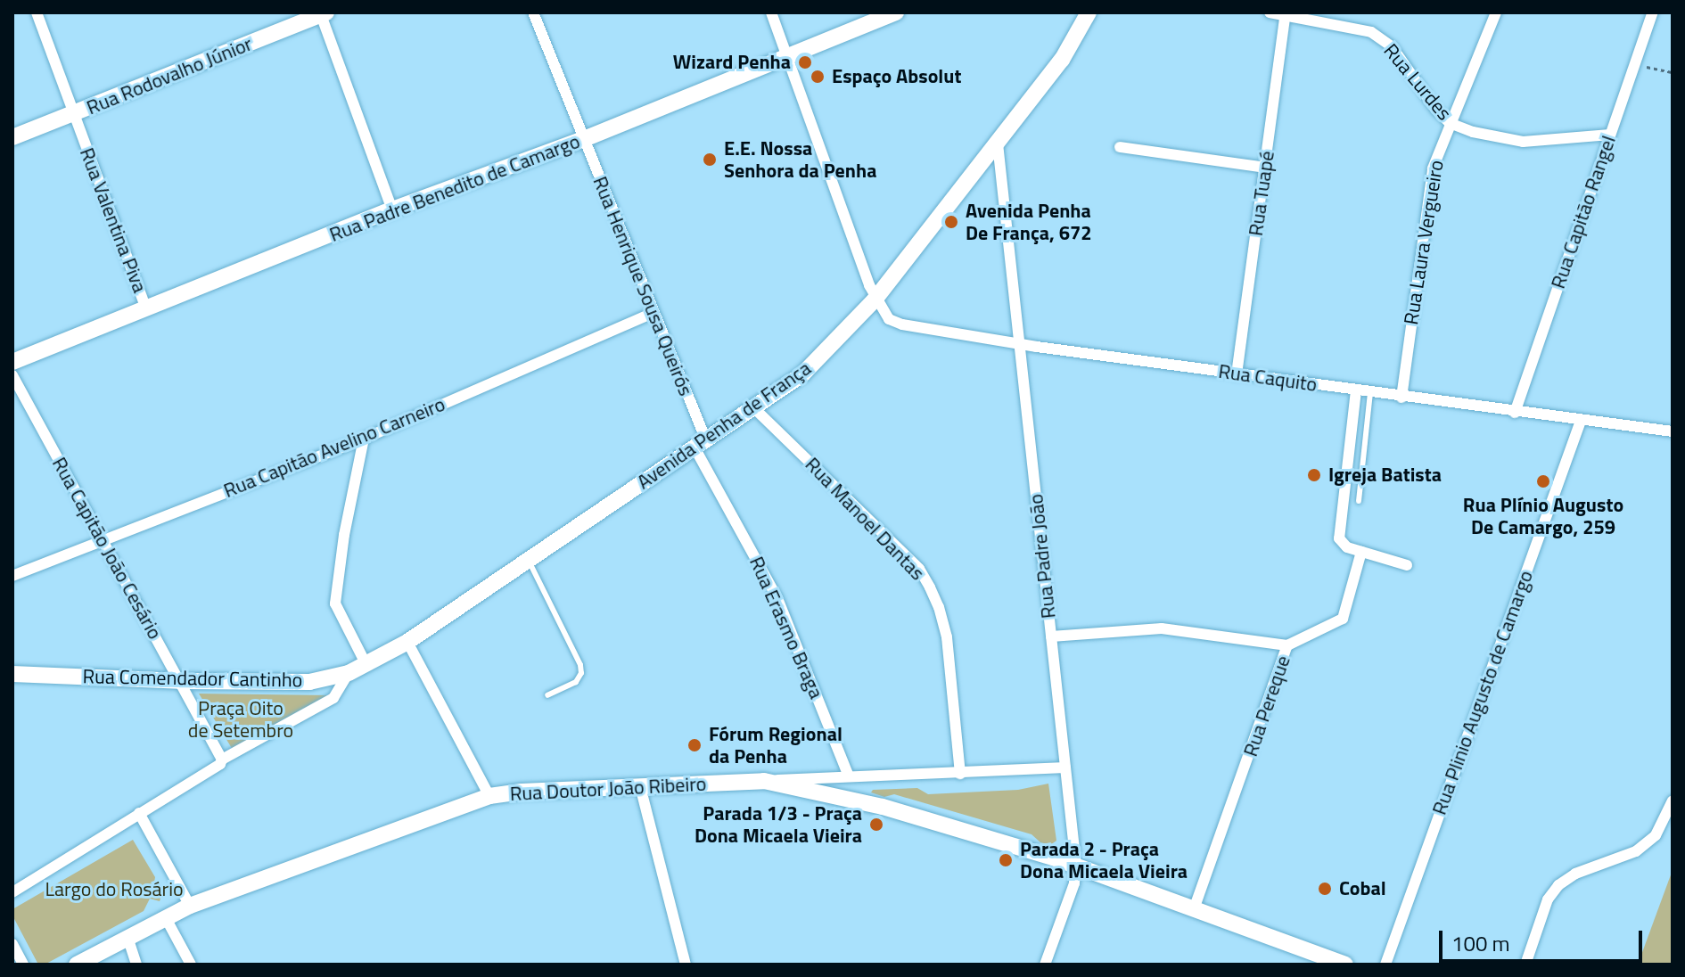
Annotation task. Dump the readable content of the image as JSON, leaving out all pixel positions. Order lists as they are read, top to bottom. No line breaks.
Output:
{"streets":{"main road":["Rua Rodovalho Júnior","Rua Padre Benedito de Camargo","Avenida Penha de França","Rua Comendador Cantinho","Rua Doutor João Ribeiro"],"street":["Rua Lurdes","Rua Tuapé","Rua Capitão Rangel","Rua Valentina Piva","Rua Laura Vergueiro","Rua Henrique Sousa Queirós","Rua Caquito","Rua Capitão Avelino Carneiro","Rua Manoel Dantas","Rua Capitão João Cesário","Rua Padre João","Rua Erasmo Braga","Rua Plinio Augusto de Camargo","Rua Pereque"]},"crossings":[["Rua Rodovalho Júnior","Rua Valentina Piva"],["Rua Lurdes","Rua Tuapé"],["Rua Lurdes","Rua Capitão Rangel"],["Rua Lurdes","Rua Laura Vergueiro"],["Rua Padre Benedito de Camargo","Rua Valentina Piva"],["Rua Padre Benedito de Camargo","Rua Henrique Sousa Queirós"],["Rua Tuapé","Rua Caquito"],["Rua Capitão Rangel","Rua Caquito"],["Rua Laura Vergueiro","Rua Caquito"],["Rua Henrique Sousa Queirós","Avenida Penha de França"],["Rua Henrique Sousa Queirós","Rua Capitão Avelino Carneiro"],["Rua Henrique Sousa Queirós","Rua Erasmo Braga"],["Rua Caquito","Avenida Penha de França"],["Rua Caquito","Rua Padre João"],["Rua Caquito","Rua Plinio Augusto de Camargo"],["Avenida Penha de França","Rua Manoel Dantas"],["Avenida Penha de França","Rua Padre João"],["Avenida Penha de França","Rua Erasmo Braga"],["Avenida Penha de França","Rua Comendador Cantinho"],["Rua Capitão Avelino Carneiro","Rua Capitão João Cesário"],["Rua Capitão João Cesário","Rua Comendador Cantinho"],["Rua Padre João","Rua Pereque"],["Rua Padre João","Rua Doutor João Ribeiro"],["Rua Pereque","Rua Doutor João Ribeiro"]],"parks":["Praça Oito de Setembro","Largo do Rosário"],"places":["Wizard Penha","Espaço Absolut","E.E. Nossa Senhora da Penha","Avenida Penha De França, 672","Igreja Batista","Rua Plínio Augusto De Camargo, 259","Fórum Regional da Penha","Parada 1/3 - Praça Dona Micaela Vieira","Parada 2 - Praça Dona Micaela Vieira","Cobal"],"scale_bar":"100 m"}
